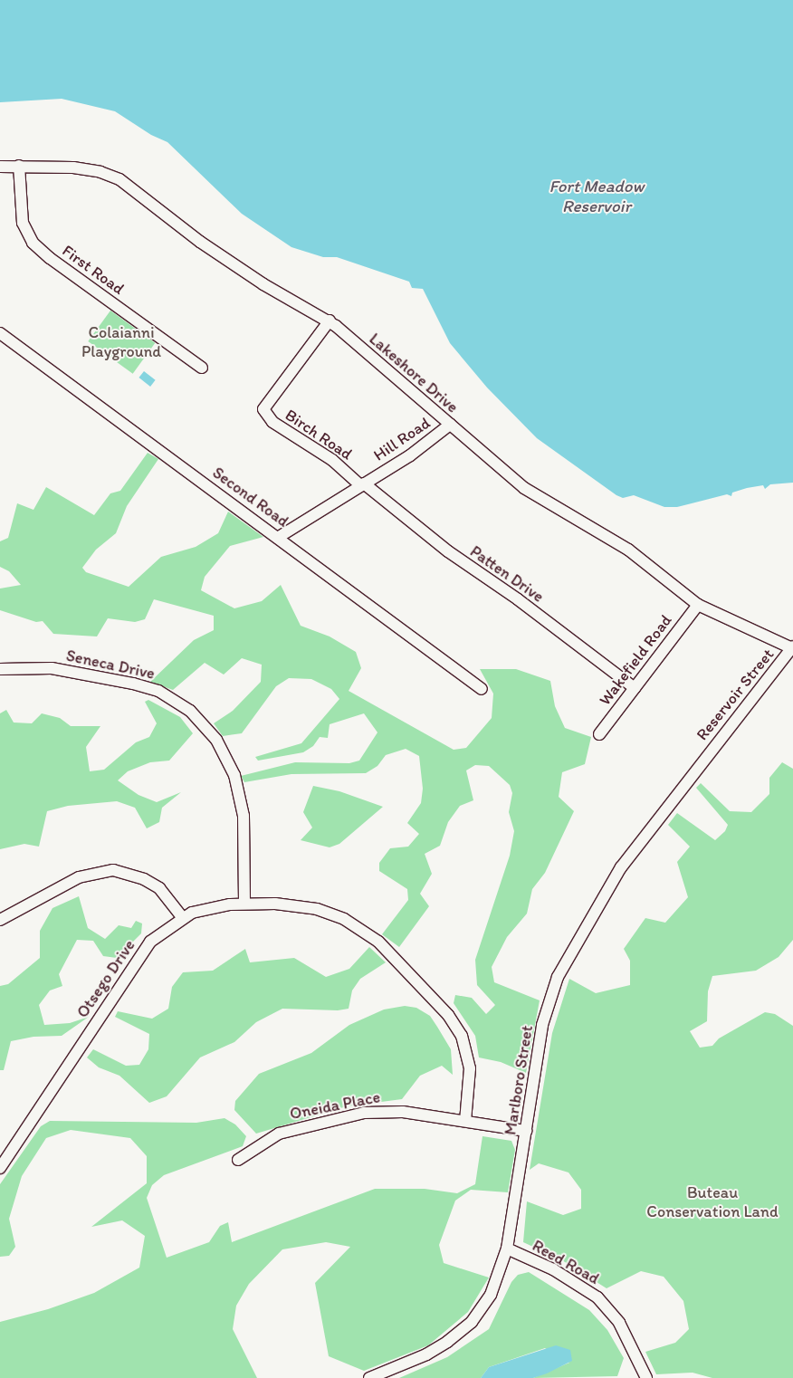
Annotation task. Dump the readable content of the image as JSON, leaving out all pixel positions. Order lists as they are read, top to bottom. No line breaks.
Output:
{"streets":{"street":["First Road","Lakeshore Drive","Birch Road","Hill Road","Second Road","Patten Drive","Wakefield Road","Seneca Drive","Reservoir Street","Otsego Drive","Marlboro Street","Oneida Place","Reed Road"]},"crossings":[["First Road","Lakeshore Drive"],["Lakeshore Drive","Birch Road"],["Lakeshore Drive","Hill Road"],["Lakeshore Drive","Wakefield Road"],["Lakeshore Drive","Reservoir Street"],["Birch Road","Hill Road"],["Birch Road","Patten Drive"],["Hill Road","Second Road"],["Hill Road","Patten Drive"],["Patten Drive","Wakefield Road"],["Seneca Drive","Otsego Drive"],["Reservoir Street","Marlboro Street"],["Otsego Drive","Oneida Place"],["Marlboro Street","Oneida Place"],["Marlboro Street","Reed Road"]],"water":["Fort Meadow Reservoir"],"parks":["Colaianni Playground","Buteau Conservation Land"]}
